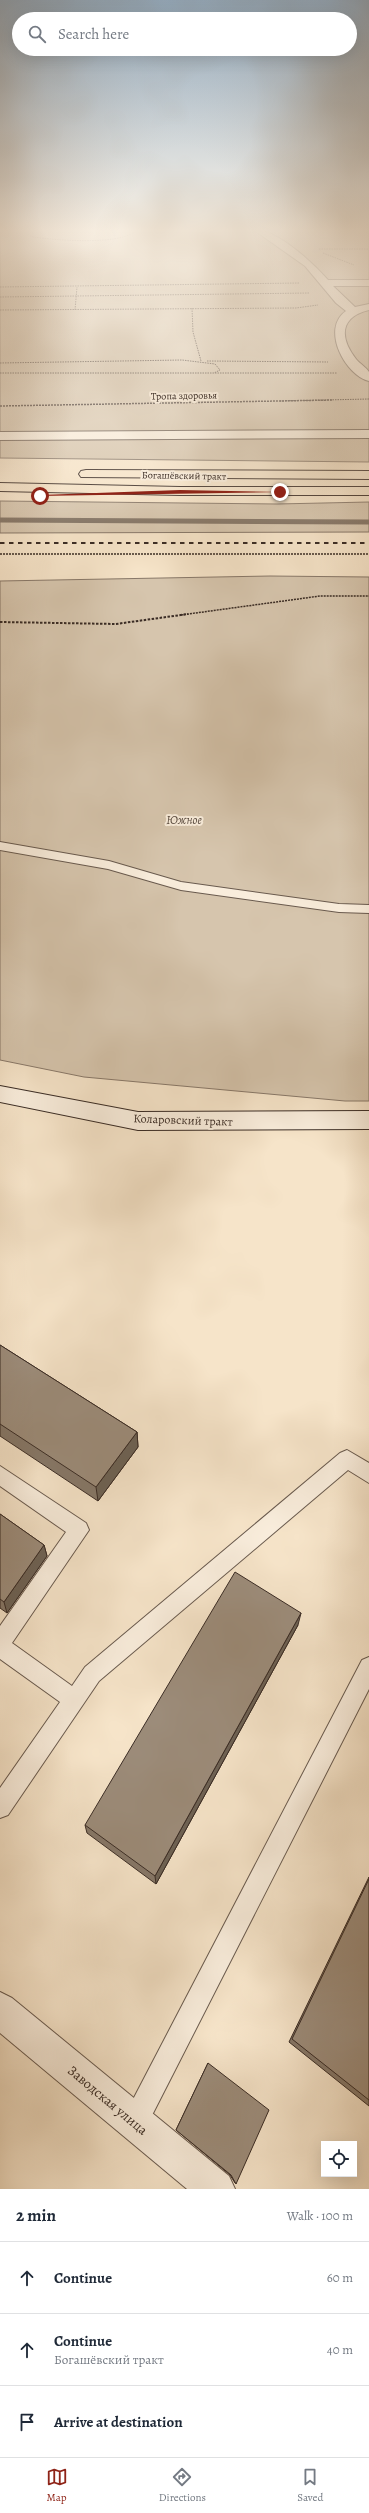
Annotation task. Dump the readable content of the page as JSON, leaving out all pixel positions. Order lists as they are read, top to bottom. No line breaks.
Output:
{"streets":{"main road":["Богашёвский тракт"],"street":["Коларовский тракт","Заводская улица"],"path":["Тропа здоровья"]},"parks":["Южное"],"page":{"search":"Search here","heading":["2 min","Walk · 100 m"],"list":[["Continue","60 m"],["Continue","Богашёвский тракт","40 m"],"Arrive at destination"],"nav":["Map","Directions","Saved"]}}
